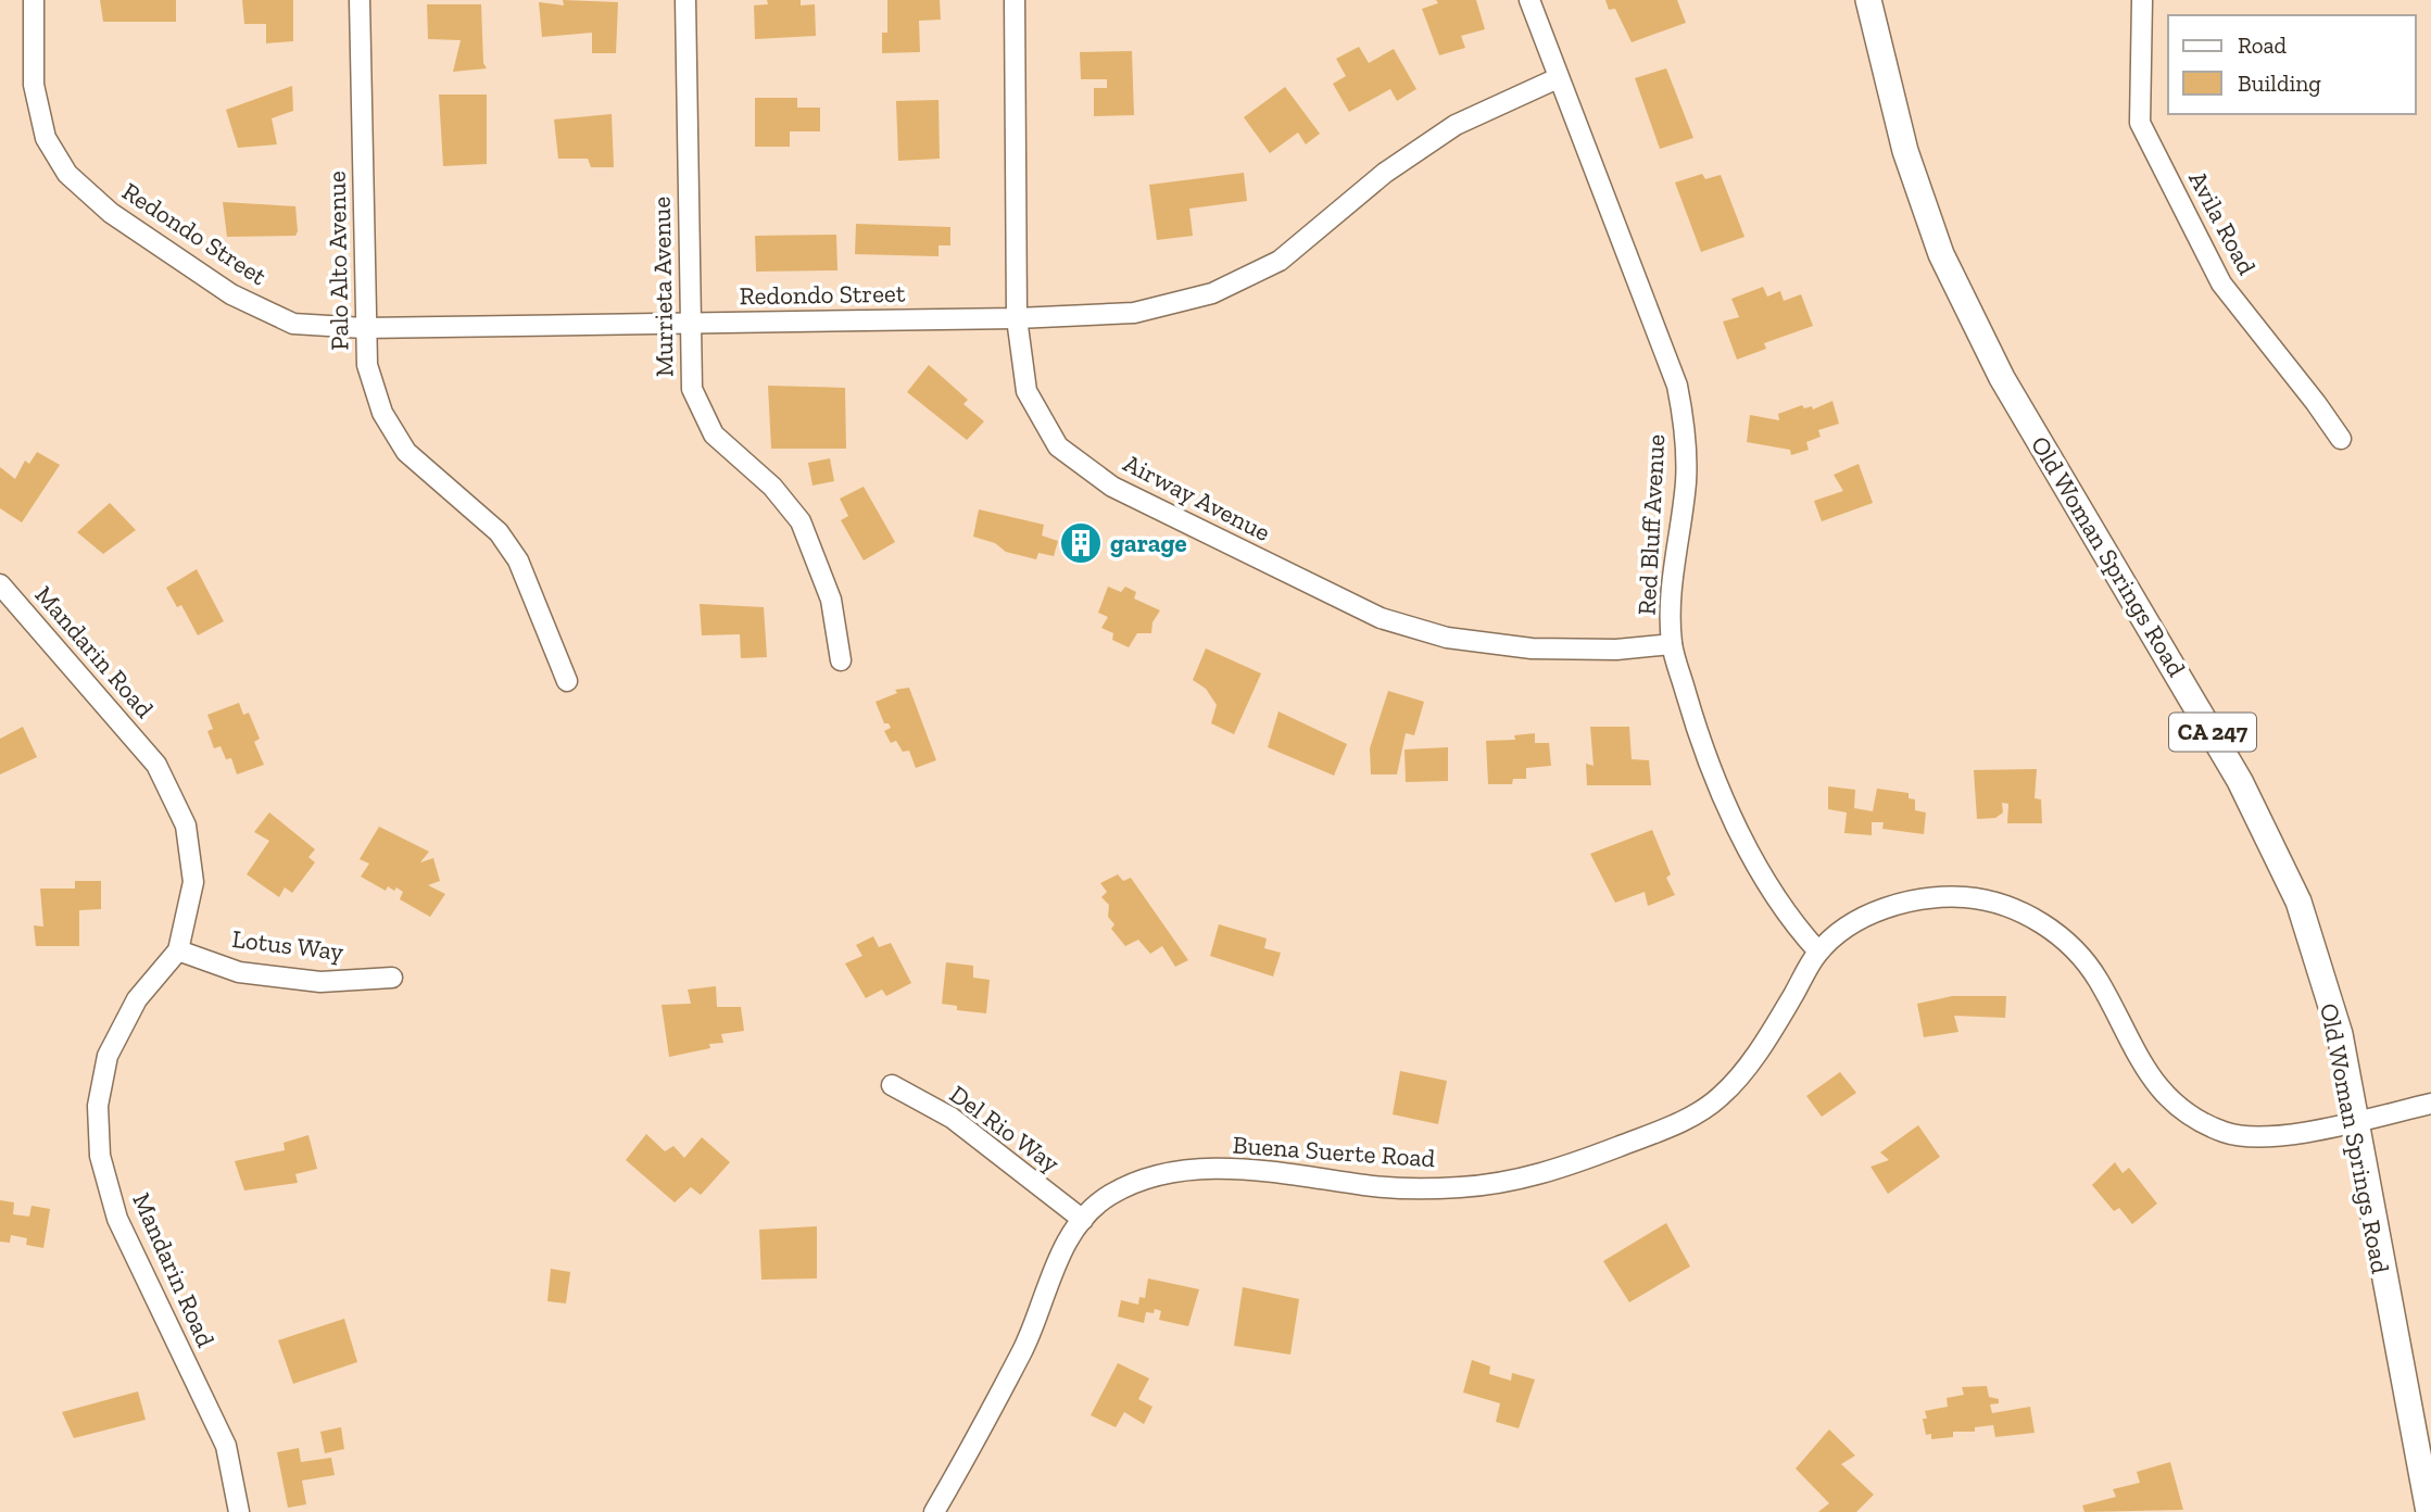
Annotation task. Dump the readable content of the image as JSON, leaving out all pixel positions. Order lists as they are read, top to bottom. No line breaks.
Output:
{"streets":{"main road":["Old Woman Springs Road","CA 247"],"street":["Avila Road","Redondo Street","Palo Alto Avenue","Murrieta Avenue","Airway Avenue","Red Bluff Avenue","Mandarin Road","Lotus Way","Del Rio Way","Buena Suerte Road"]},"crossings":[["Redondo Street","Palo Alto Avenue"],["Redondo Street","Murrieta Avenue"],["Redondo Street","Airway Avenue"],["Redondo Street","Red Bluff Avenue"],["Airway Avenue","Red Bluff Avenue"],["Red Bluff Avenue","Buena Suerte Road"],["Old Woman Springs Road","Buena Suerte Road"],["Mandarin Road","Lotus Way"],["Del Rio Way","Buena Suerte Road"]],"places":{"building":["garage"]},"legend":["Road","Building"]}
